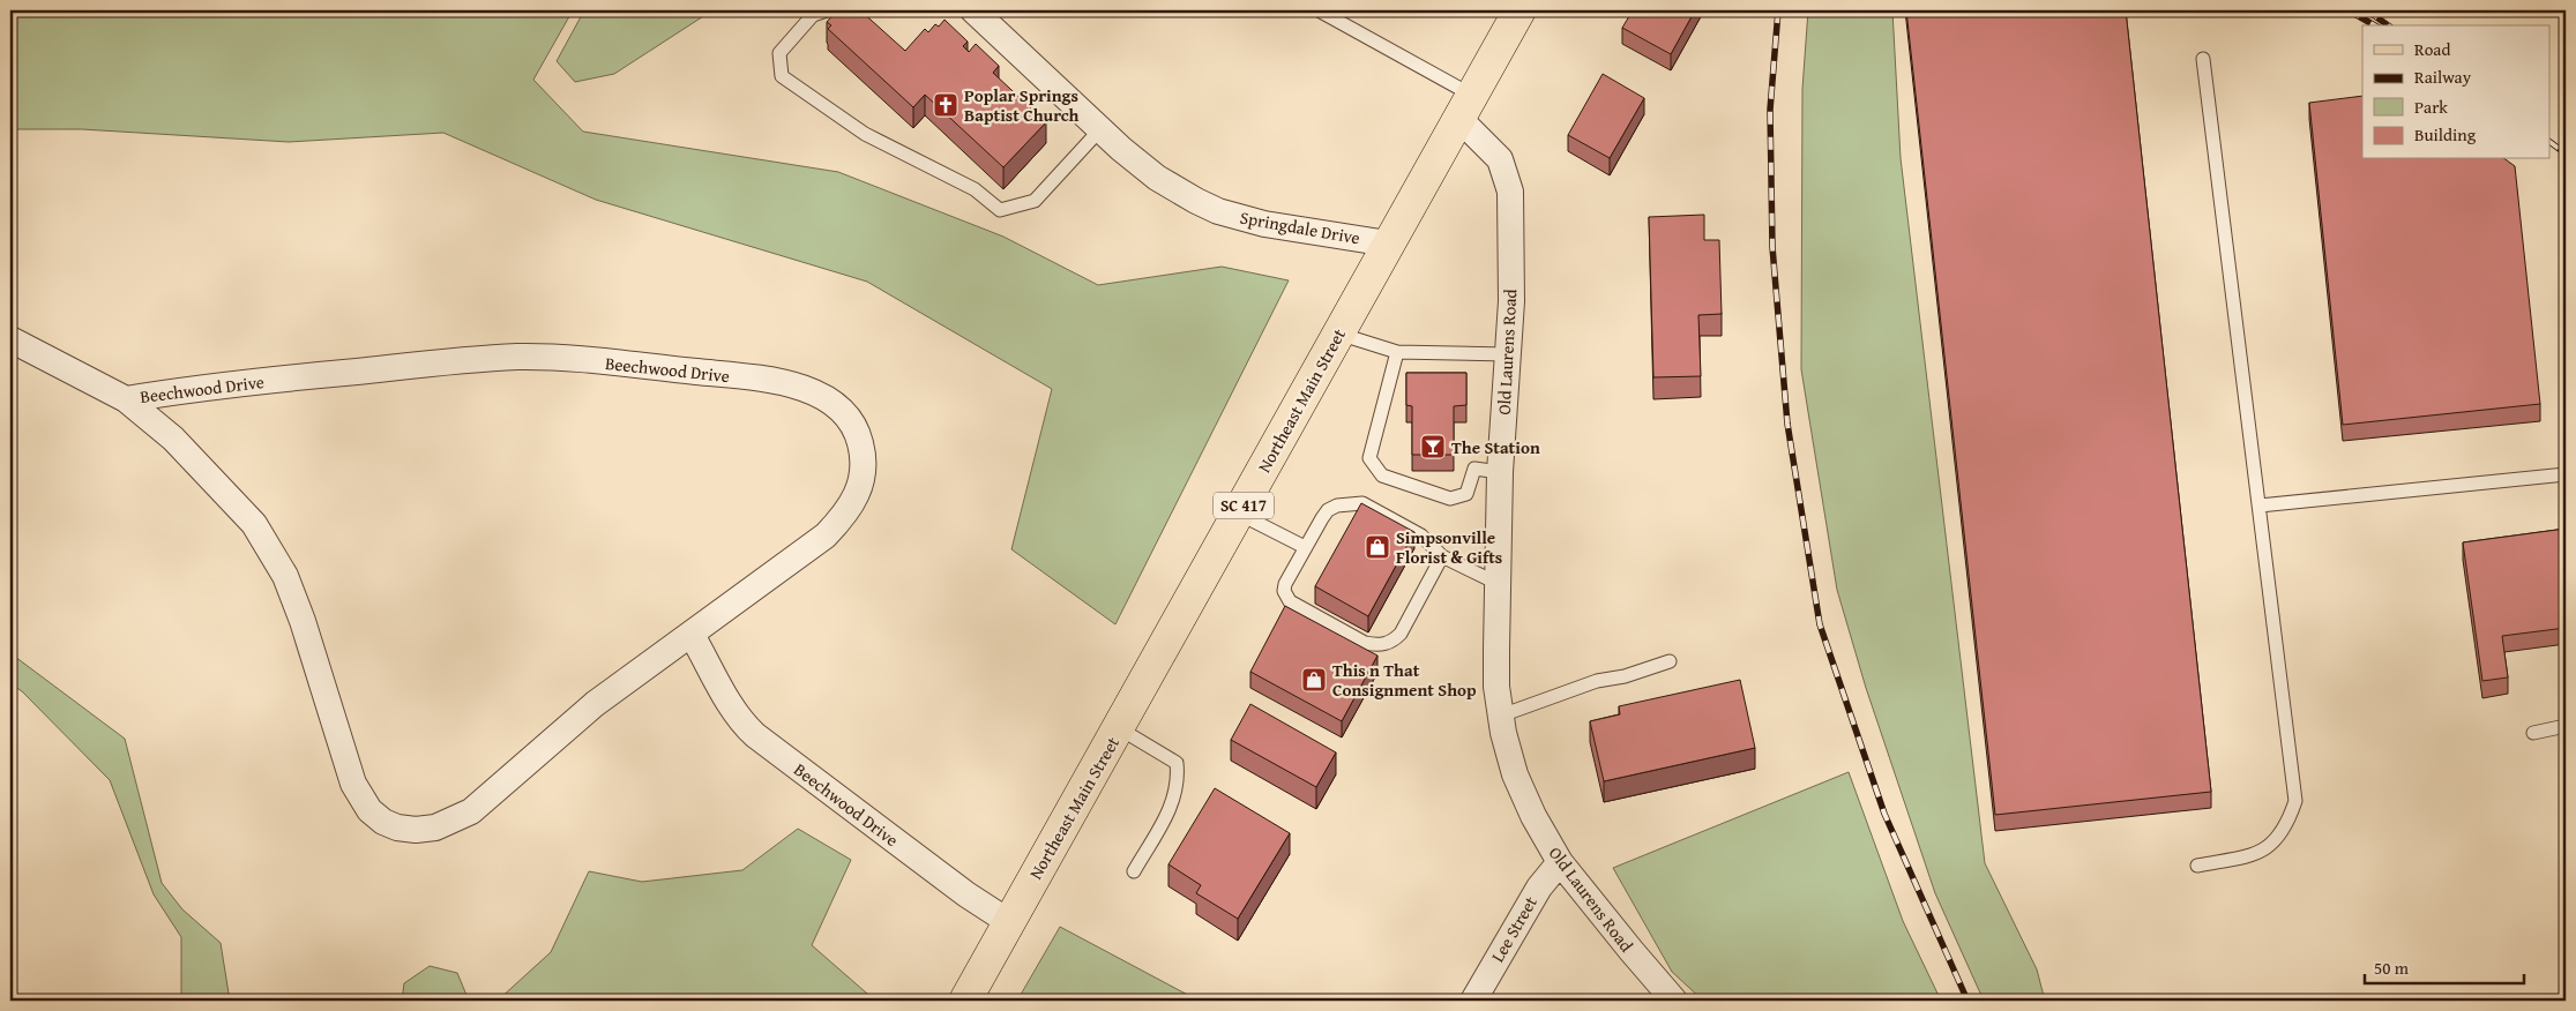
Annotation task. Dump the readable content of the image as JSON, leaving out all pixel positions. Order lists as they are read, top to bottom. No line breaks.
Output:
{"streets":{"main road":["Northeast Main Street","SC 417"],"street":["Springdale Drive","Old Laurens Road","Beechwood Drive","Lee Street"]},"crossings":[["Springdale Drive","Northeast Main Street"],["Old Laurens Road","Northeast Main Street"],["Old Laurens Road","Lee Street"],["Beechwood Drive","Northeast Main Street"]],"places":{"church":["Poplar Springs Baptist Church"],"bar":["The Station"],"shop":["Simpsonville Florist & Gifts","This n That Consignment Shop"]},"legend":["Road","Railway","Park","Building"],"scale_bar":"50 m"}
